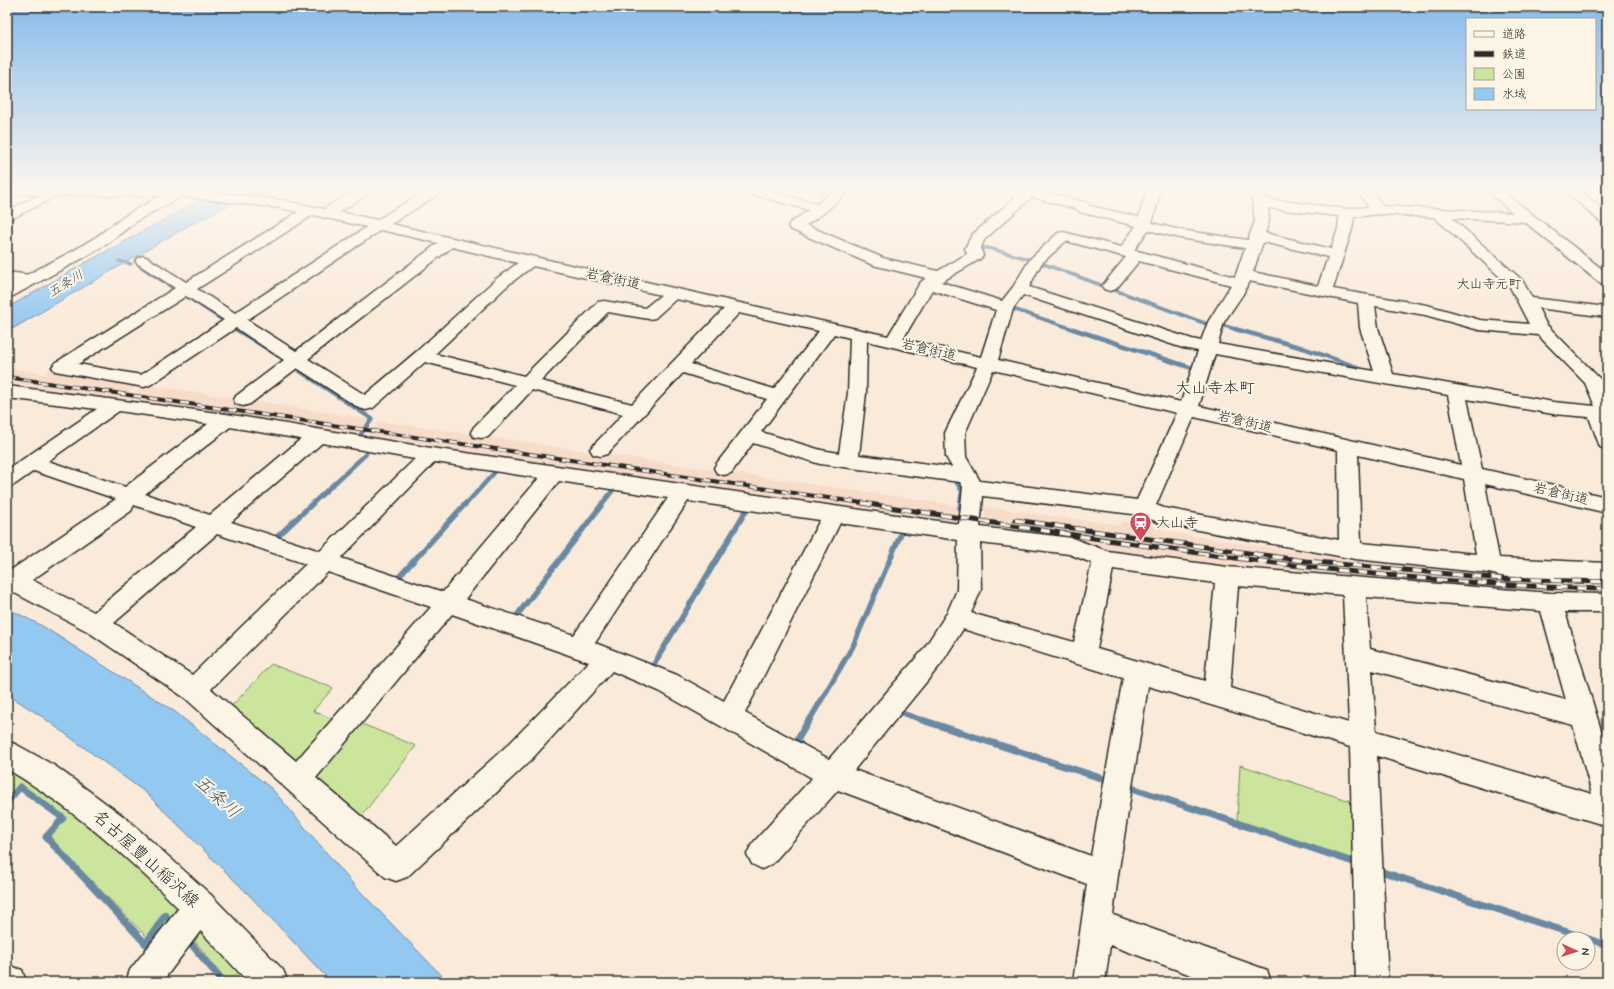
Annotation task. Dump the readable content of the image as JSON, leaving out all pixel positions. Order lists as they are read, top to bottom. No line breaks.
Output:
{"streets":{"main road":["名古屋豊山稲沢線"],"street":["岩倉街道"]},"districts":["大山寺元町","大山寺本町"],"water":["五条川"],"places":{"station":["大山寺"]},"legend":["道路","鉄道","公園","水域"],"north":"right"}
